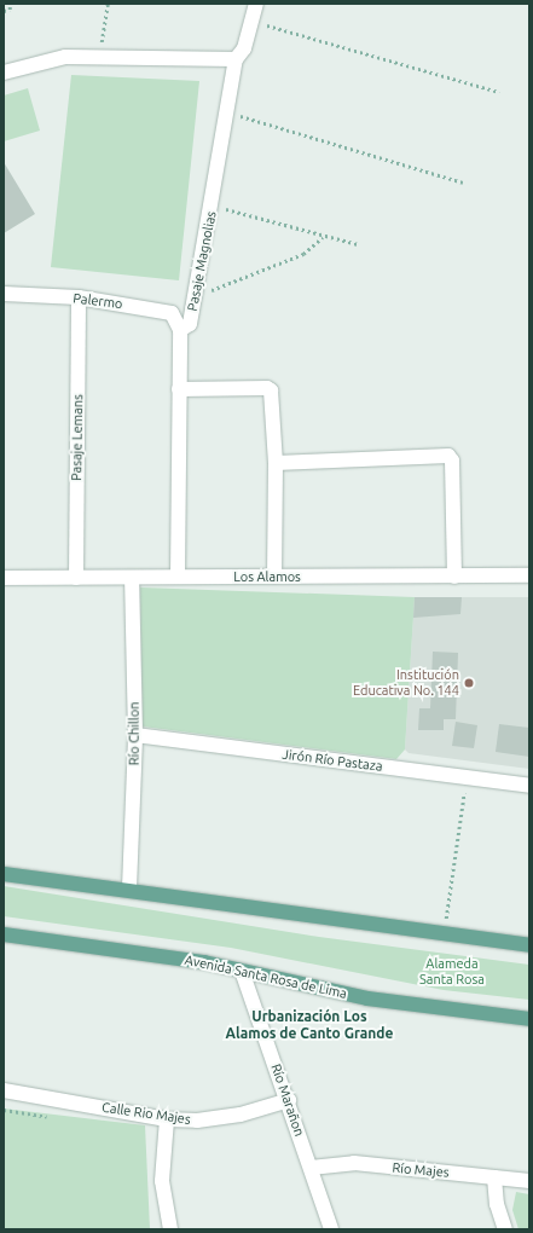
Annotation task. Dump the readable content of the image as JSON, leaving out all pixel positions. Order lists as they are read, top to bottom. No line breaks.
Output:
{"streets":{"main road":["Avenida Santa Rosa de Lima"],"street":["Pasaje Magnolias","Palermo","Pasaje Lemans","Los Alamos","Río Chillon","Jirón Río Pastaza","Río Marañon","Calle Rio Majes","Río Majes"]},"crossings":[["Pasaje Magnolias","Palermo"],["Palermo","Pasaje Lemans"],["Pasaje Lemans","Los Alamos"],["Los Alamos","Río Chillon"],["Río Chillon","Jirón Río Pastaza"],["Avenida Santa Rosa de Lima","Río Marañon"],["Río Marañon","Calle Rio Majes"],["Río Marañon","Río Majes"]],"districts":["Urbanización Los Alamos de Canto Grande"],"parks":["Alameda Santa Rosa"],"places":["Institución Educativa No. 144"]}
